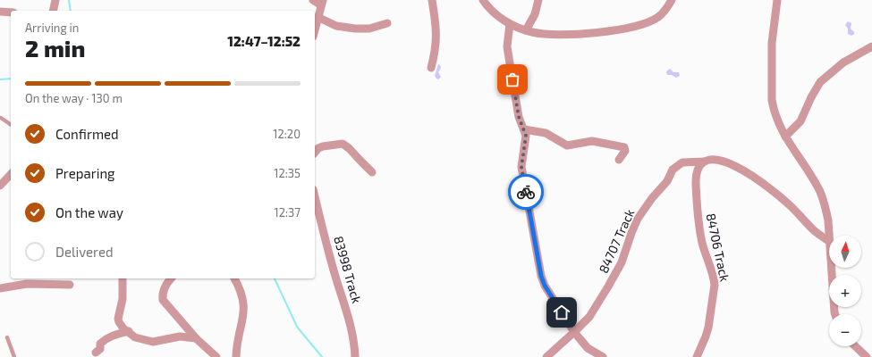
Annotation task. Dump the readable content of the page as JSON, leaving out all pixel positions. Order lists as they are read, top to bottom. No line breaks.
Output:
{"streets":{"street":["84707 Track","84706 Track","83998 Track"]},"crossings":[["84707 Track","84706 Track"]],"north":"top","page":{"heading":["2 min","Arriving in","12:47–12:52"],"bar":"On the way · 130 m","list":[["Confirmed","12:20"],["Preparing","12:35"],["On the way","12:37"],"Delivered"],"map_buttons":["+","−"]}}
